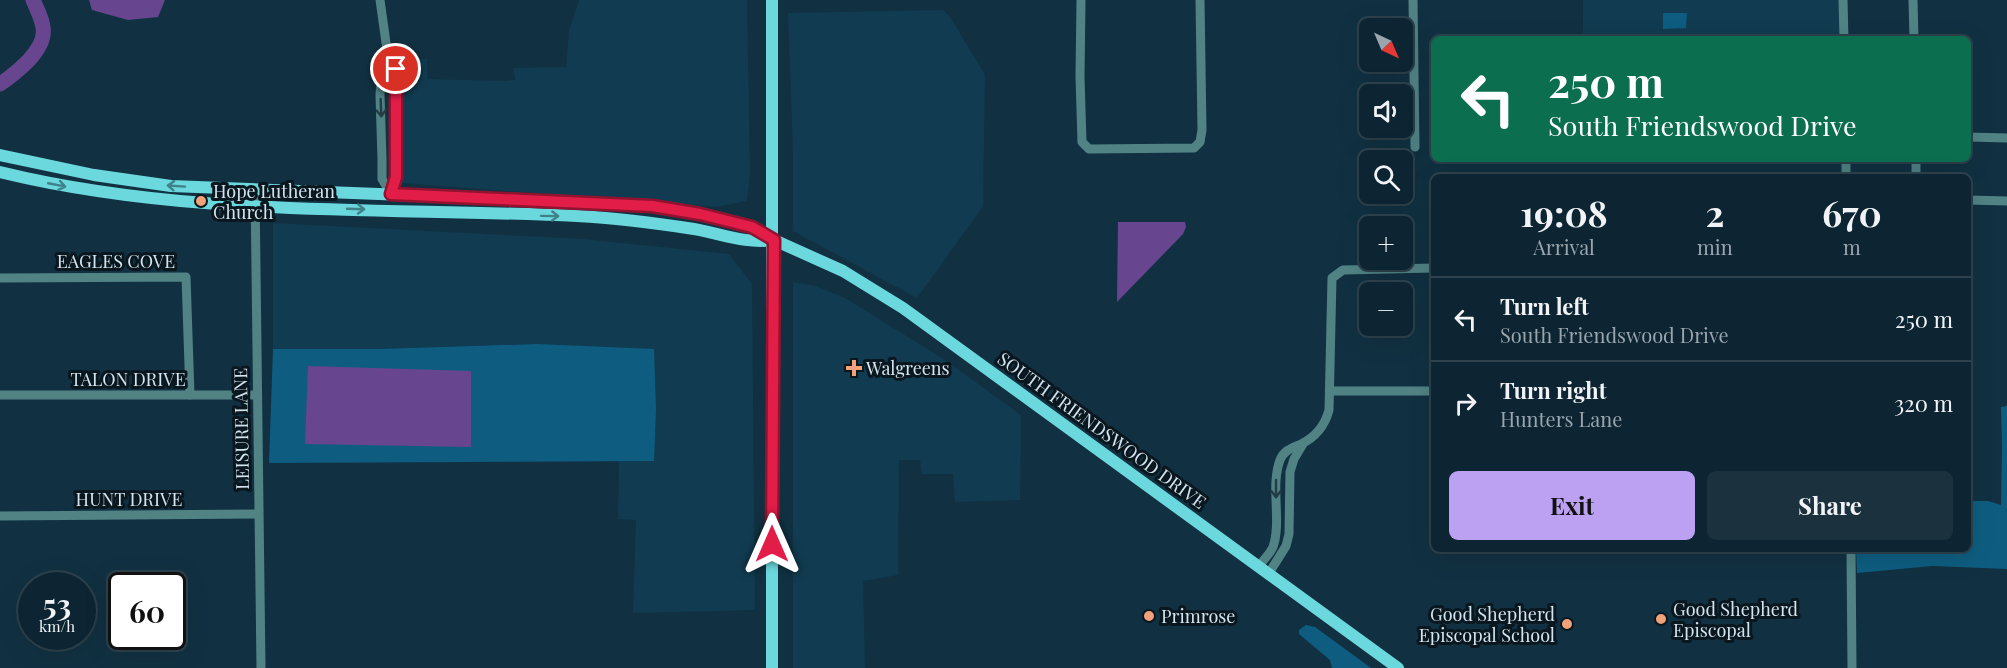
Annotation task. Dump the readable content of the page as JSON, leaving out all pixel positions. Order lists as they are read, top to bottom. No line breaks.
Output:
{"streets":{"main road":["SOUTH FRIENDSWOOD DRIVE"],"street":["EAGLES COVE","TALON DRIVE","LEISURE LANE","HUNT DRIVE"]},"crossings":[["EAGLES COVE","TALON DRIVE"],["TALON DRIVE","LEISURE LANE"],["LEISURE LANE","SOUTH FRIENDSWOOD DRIVE"],["LEISURE LANE","HUNT DRIVE"]],"places":{"other":["Hope Lutheran Church","Primrose","Good Shepherd Episcopal","Good Shepherd Episcopal School"],"health":["Walgreens"]},"north":"bottom right","page":{"map_buttons":["+","−"],"turn":["250 m","South Friendswood Drive"],"eta":["19:08","Arrival","2","min","670","m"],"list":[{"name":"Turn left","note":"South Friendswood Drive","value":"250 m"},{"name":"Turn right","note":"Hunters Lane","value":"320 m"}],"buttons":["Exit","Share"],"speed":"53 km/h","limit":"60"}}
